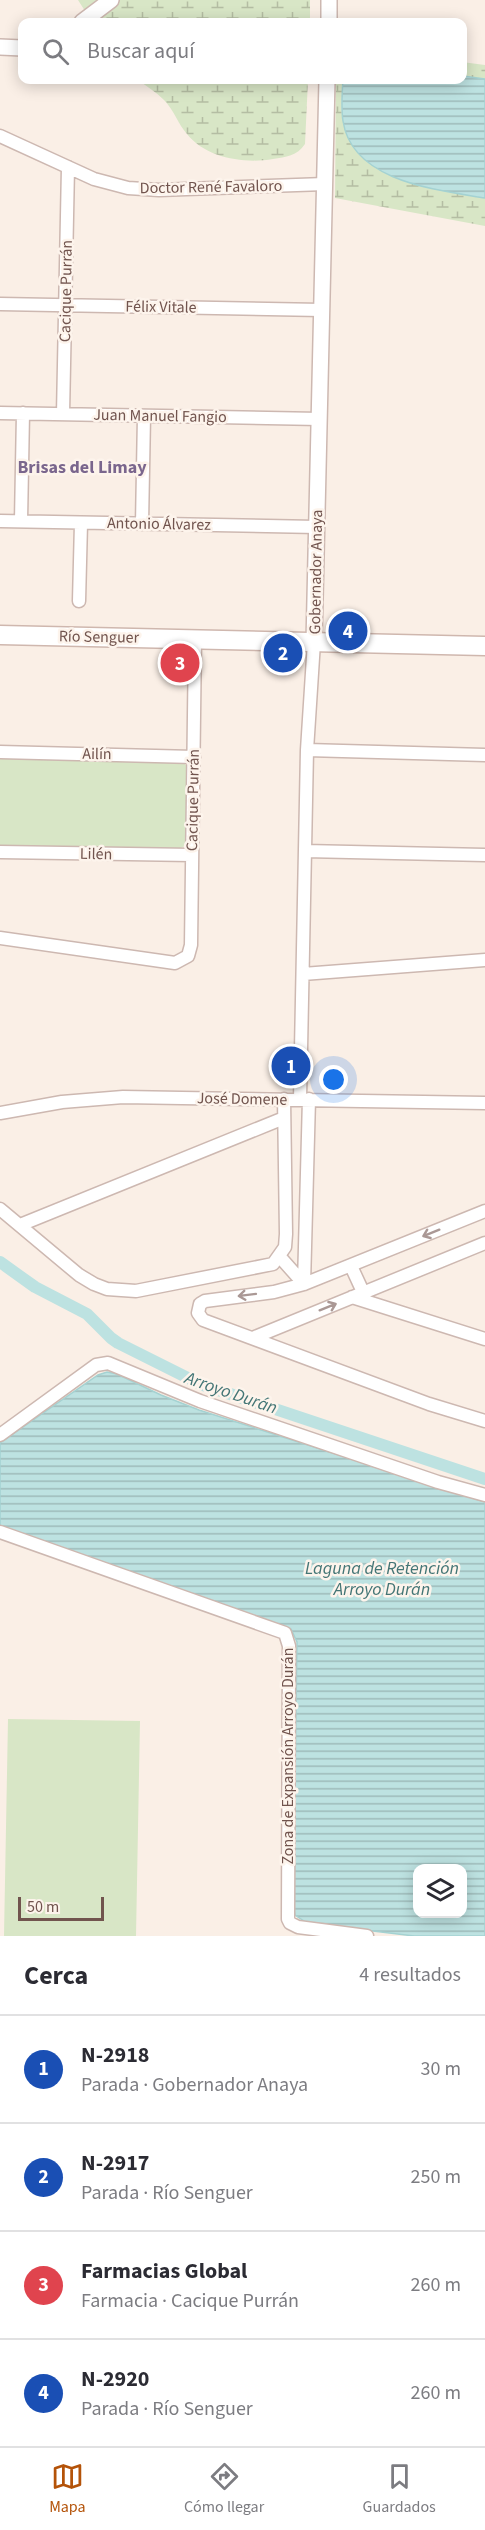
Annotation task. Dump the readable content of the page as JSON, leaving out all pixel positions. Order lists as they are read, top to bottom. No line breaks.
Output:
{"streets":{"main road":["Río Senguer"],"street":["Doctor René Favaloro","Cacique Purrán","Félix Vitale","Juan Manuel Fangio","Antonio Álvarez","Gobernador Anaya","Ailín","Lilén","José Domene","Zona de Expansión Arroyo Durán"]},"crossings":[["Doctor René Favaloro","Cacique Purrán"],["Doctor René Favaloro","Gobernador Anaya"],["Cacique Purrán","Félix Vitale"],["Cacique Purrán","Juan Manuel Fangio"],["Cacique Purrán","Río Senguer"],["Cacique Purrán","Ailín"],["Cacique Purrán","Lilén"],["Félix Vitale","Gobernador Anaya"],["Juan Manuel Fangio","Gobernador Anaya"],["Antonio Álvarez","Gobernador Anaya"],["Gobernador Anaya","Río Senguer"],["Gobernador Anaya","José Domene"]],"districts":["Brisas del Limay"],"water":["Arroyo Durán","Laguna de Retención Arroyo Durán"],"scale_bar":"50 m","page":{"search":"Buscar aquí","pins":["4","2","3","1"],"scale":"50 m","heading":["Cerca","4 resultados"],"list":[{"mark":"1","name":"N-2918","note":"Parada · Gobernador Anaya","value":"30 m"},{"mark":"2","name":"N-2917","note":"Parada · Río Senguer","value":"250 m"},{"mark":"3","name":"Farmacias Global","note":"Farmacia · Cacique Purrán","value":"260 m"},{"mark":"4","name":"N-2920","note":"Parada · Río Senguer","value":"260 m"}],"nav":["Mapa","Cómo llegar","Guardados"]}}
